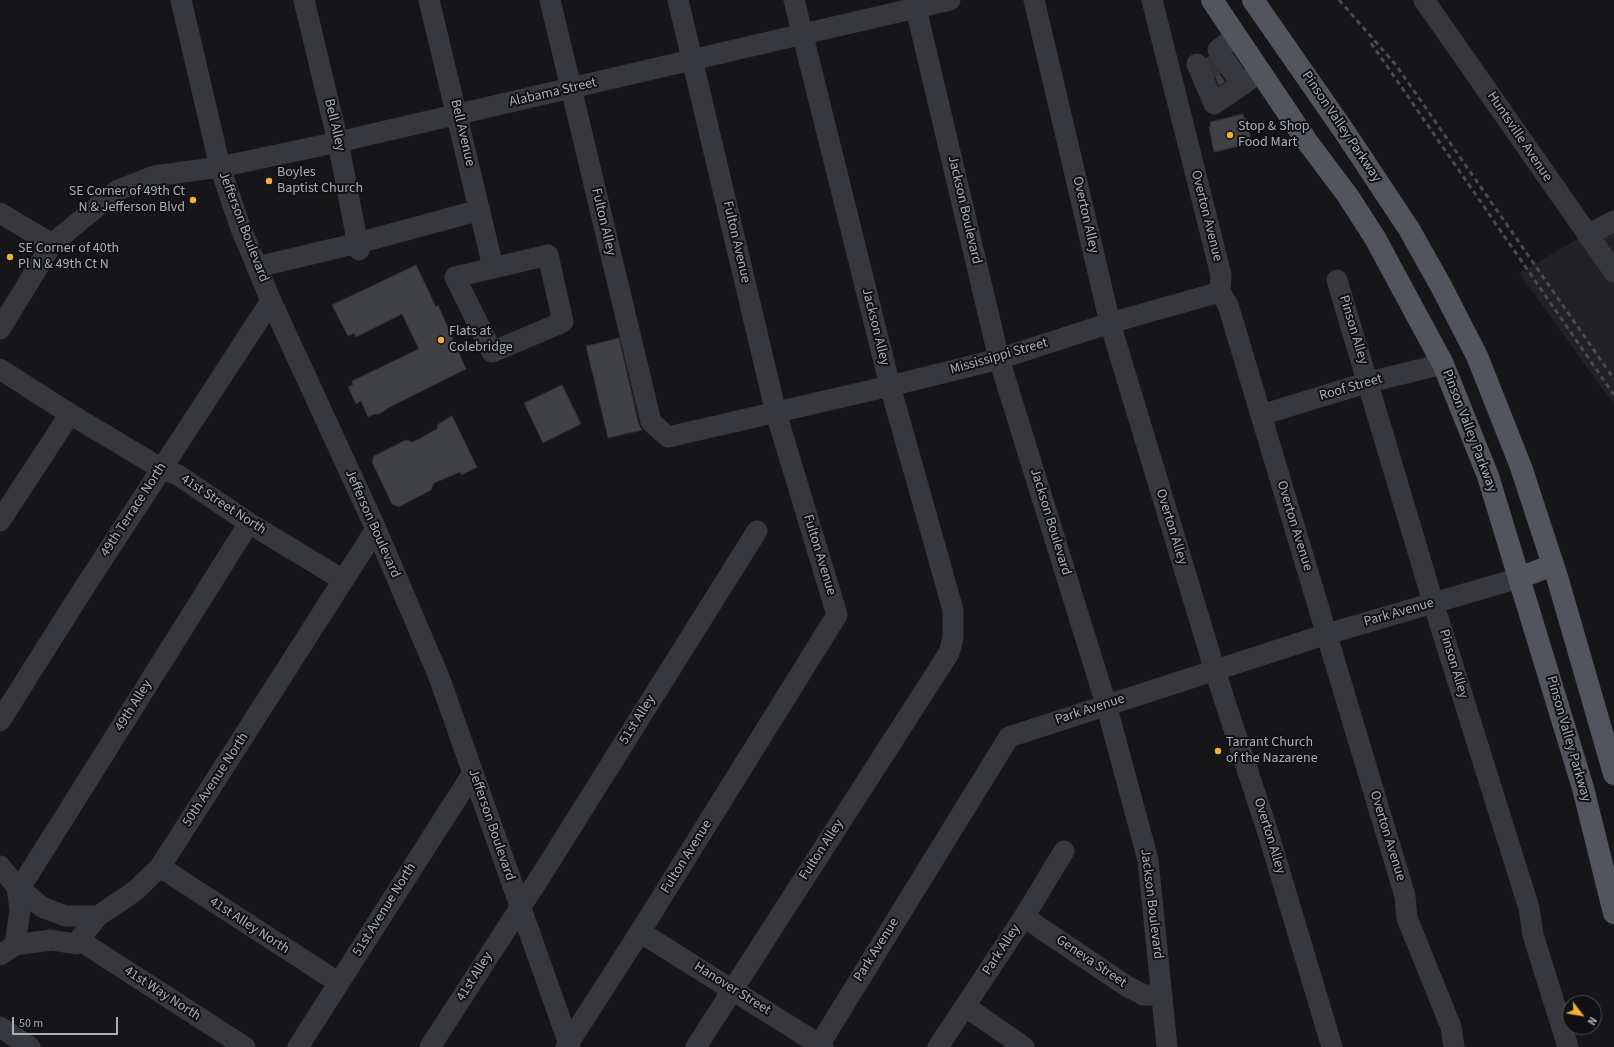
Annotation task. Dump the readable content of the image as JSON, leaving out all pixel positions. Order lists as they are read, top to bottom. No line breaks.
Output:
{"streets":{"main road":["Pinson Valley Parkway"],"street":["Alabama Street","Bell Alley","Bell Avenue","Huntsville Avenue","Jackson Boulevard","Overton Alley","Overton Avenue","Fulton Alley","Jefferson Boulevard","Fulton Avenue","Jackson Alley","Pinson Alley","Mississippi Street","Roof Street","41st Street North","49th Terrace North","Park Avenue","49th Alley","51st Alley","50th Avenue North","51st Avenue North","41st Alley North","Park Alley","Geneva Street","41st Alley","Hanover Street","41st Way North"]},"crossings":[["Alabama Street","Bell Alley"],["Alabama Street","Bell Avenue"],["Alabama Street","Jackson Boulevard"],["Alabama Street","Fulton Alley"],["Alabama Street","Jefferson Boulevard"],["Alabama Street","Fulton Avenue"],["Alabama Street","Jackson Alley"],["Pinson Valley Parkway","Roof Street"],["Pinson Valley Parkway","Park Avenue"],["Jackson Boulevard","Mississippi Street"],["Jackson Boulevard","Park Avenue"],["Jackson Boulevard","Geneva Street"],["Overton Alley","Mississippi Street"],["Overton Alley","Park Avenue"],["Overton Avenue","Mississippi Street"],["Overton Avenue","Roof Street"],["Overton Avenue","Park Avenue"],["Fulton Alley","Jackson Alley"],["Fulton Alley","Mississippi Street"],["Fulton Alley","Hanover Street"],["Jefferson Boulevard","Fulton Avenue"],["Jefferson Boulevard","49th Terrace North"],["Jefferson Boulevard","51st Alley"],["Jefferson Boulevard","50th Avenue North"],["Jefferson Boulevard","51st Avenue North"],["Jefferson Boulevard","41st Alley"],["Fulton Avenue","Mississippi Street"],["Fulton Avenue","Hanover Street"],["Jackson Alley","Mississippi Street"],["Pinson Alley","Roof Street"],["Pinson Alley","Park Avenue"],["41st Street North","49th Terrace North"],["41st Street North","49th Alley"],["41st Street North","50th Avenue North"],["Park Avenue","Hanover Street"],["51st Alley","41st Alley"],["50th Avenue North","41st Alley North"],["50th Avenue North","41st Way North"],["51st Avenue North","41st Alley North"],["Park Alley","Geneva Street"]],"places":["Stop & Shop Food Mart","Boyles Baptist Church","SE Corner of 49th Ct N & Jefferson Blvd","SE Corner of 40th Pl N & 49th Ct N","Flats at Colebridge","Tarrant Church of the Nazarene"],"scale_bar":"50 m","north":"bottom right"}
